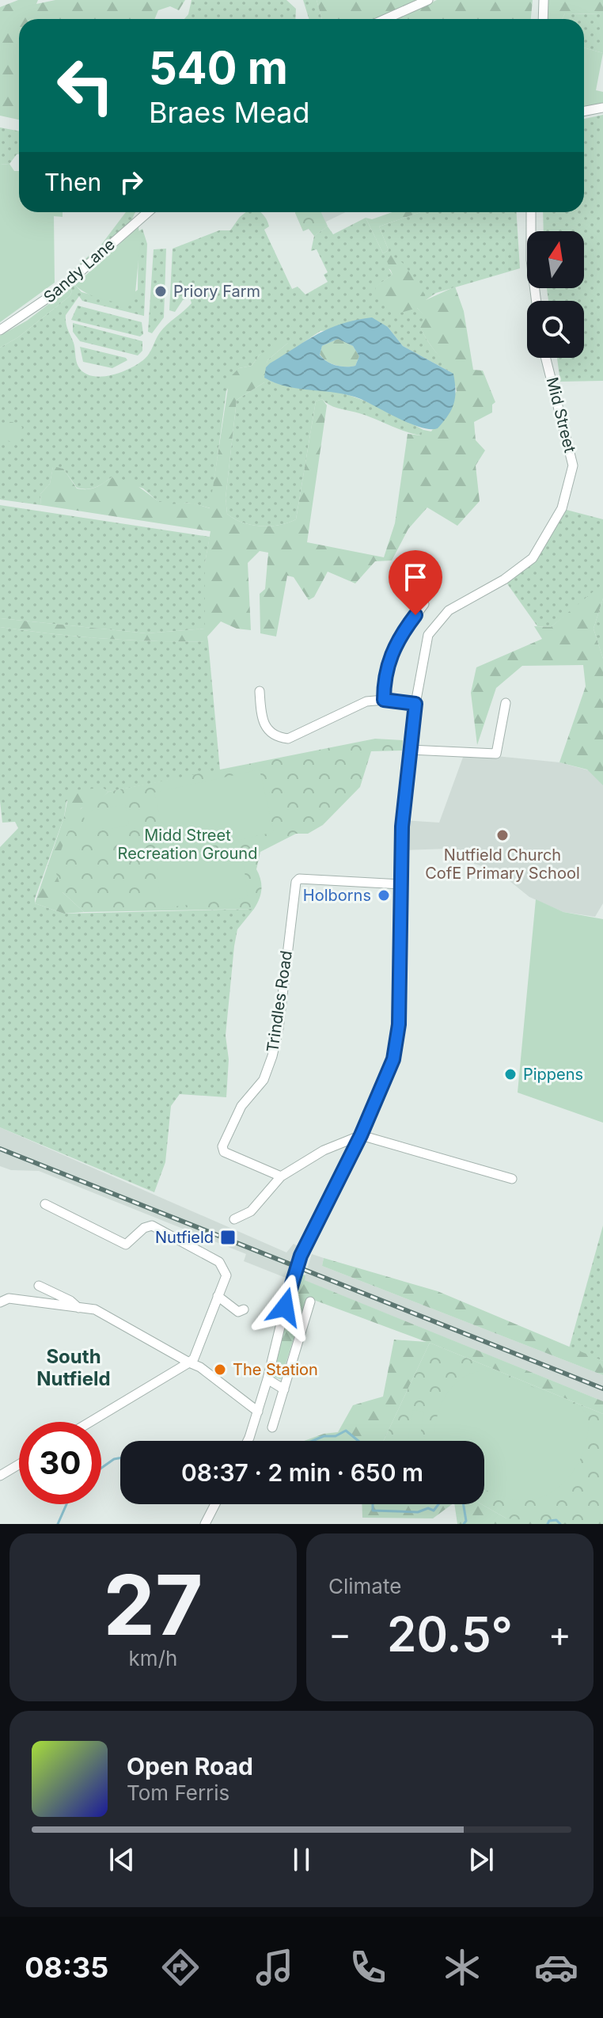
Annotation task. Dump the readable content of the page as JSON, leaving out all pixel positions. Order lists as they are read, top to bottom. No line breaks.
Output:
{"streets":{"street":["Sandy Lane","Mid Street","Trindles Road"]},"crossings":[["Mid Street","Trindles Road"]],"districts":["South Nutfield"],"parks":["Midd Street Recreation Ground"],"places":{"other":["Priory Farm","Nutfield Church CofE Primary School","Holborns","Pippens","The Station"],"transit":["Nutfield"]},"north":"top","page":{"turn":["540 m","Braes Mead"],"then":"Then","limit":"30","trip":"08:37 · 2 min · 650 m","tile":[["27","km/h"],"Climate"],"heat":["−","20.5°","+"],"song":["Open Road","Tom Ferris"],"tabs":"08:35"}}
